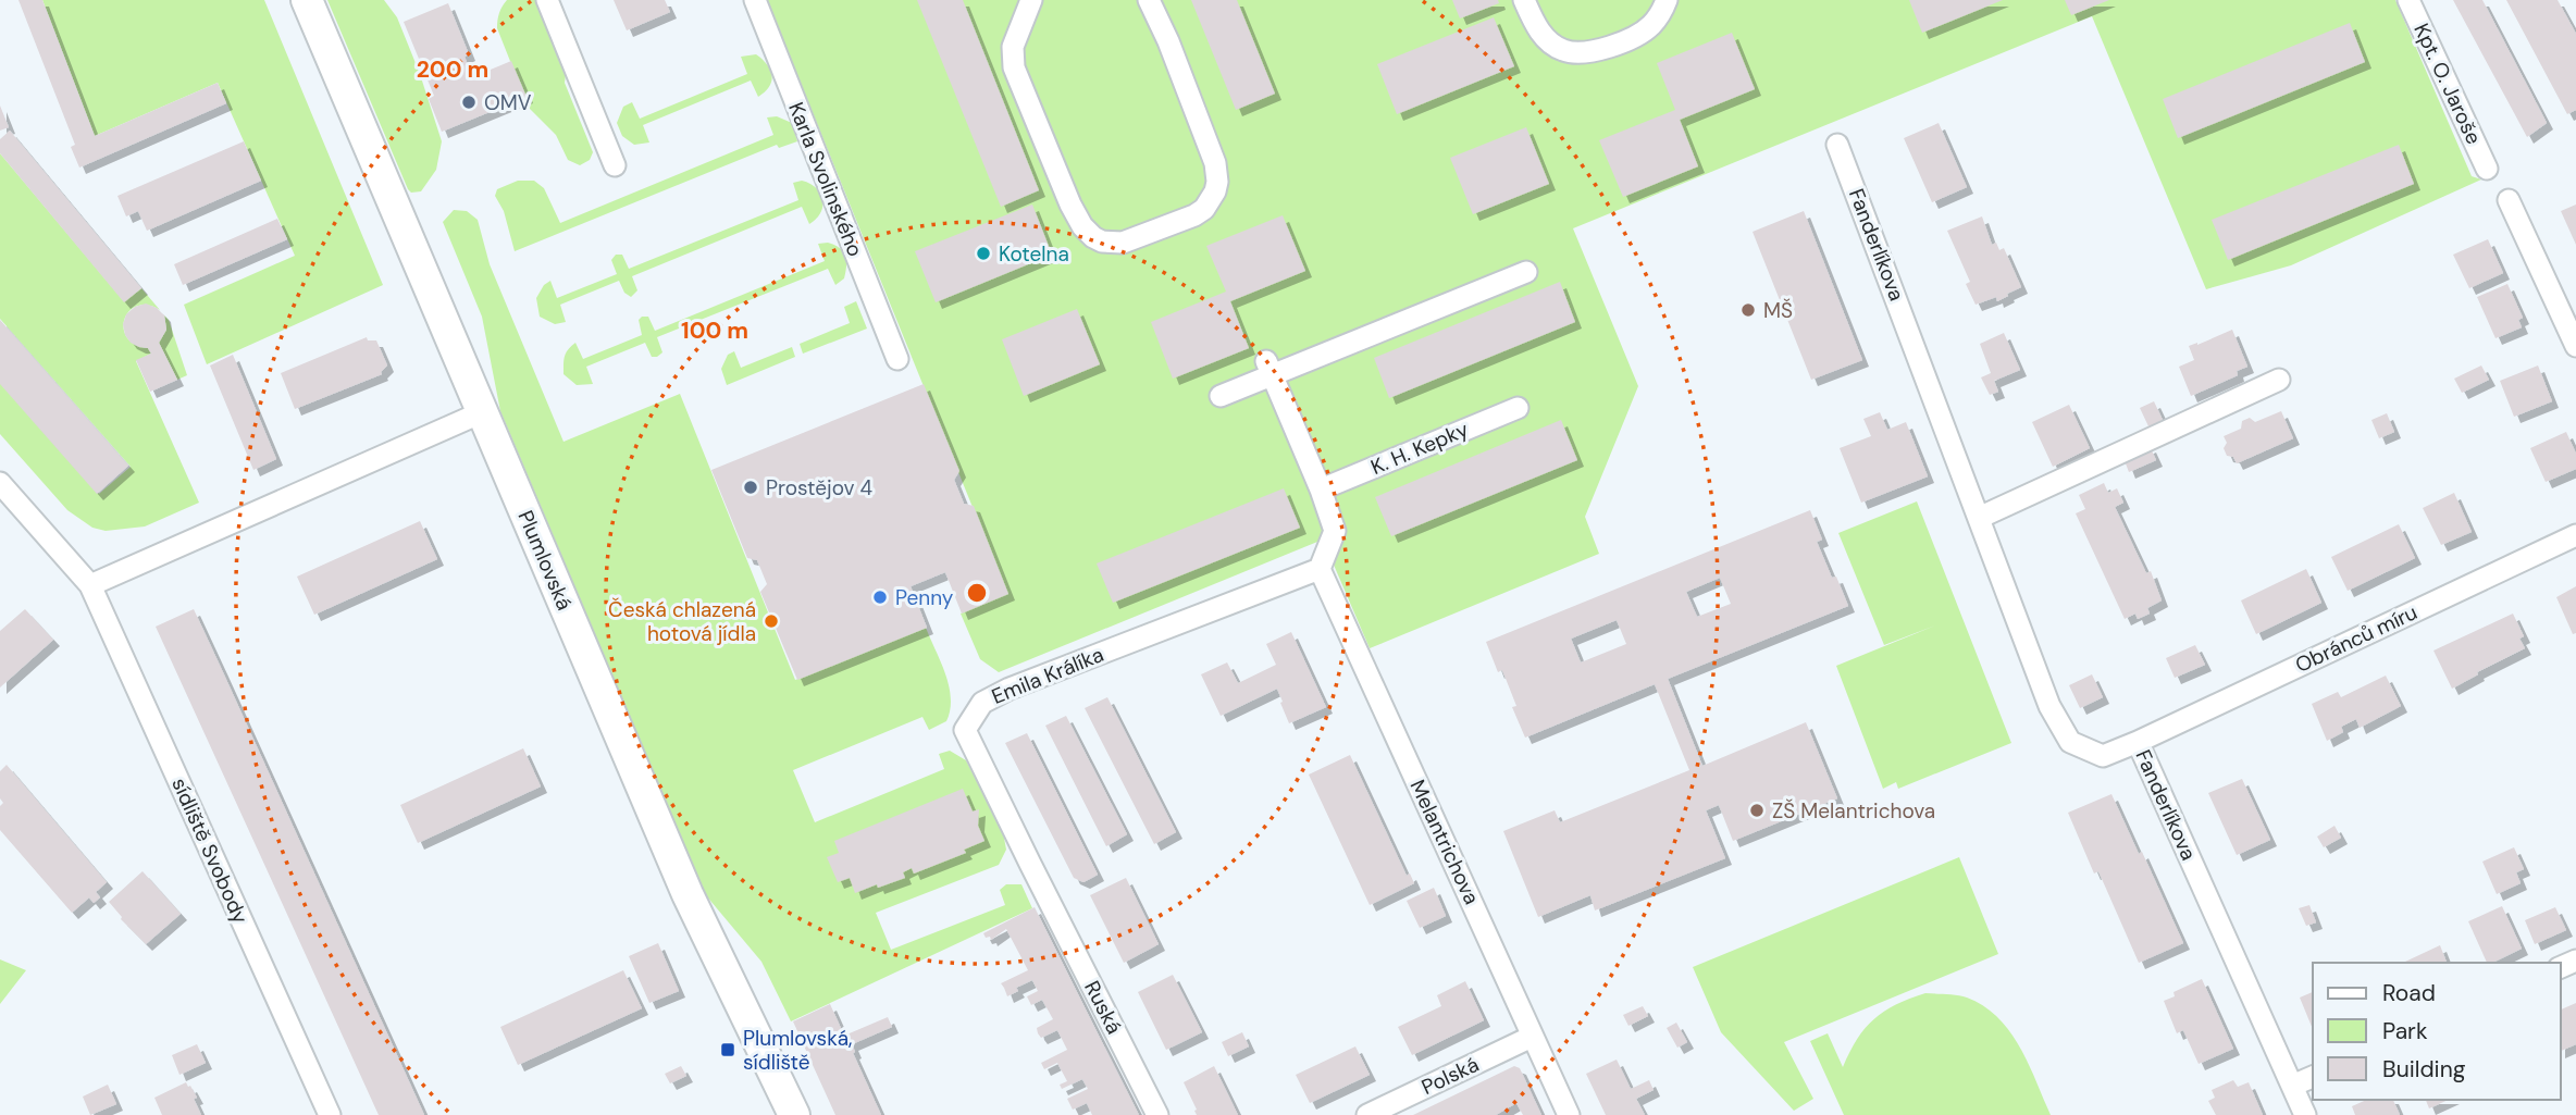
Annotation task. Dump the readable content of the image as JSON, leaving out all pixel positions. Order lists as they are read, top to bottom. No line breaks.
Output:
{"streets":{"main road":["Plumlovská"],"street":["Kpt. O. Jaroše","Karla Svolinského","Fanderlíkova","K. H. Kepky","Obránců míru","Emila Králíka","Melantrichova","sídliště Svobody","Ruská","Polská"]},"crossings":[["Fanderlíkova","Obránců míru"],["Emila Králíka","Melantrichova"],["Emila Králíka","Ruská"],["Melantrichova","Polská"]],"places":{"other":["OMV","Kotelna","MŠ","Prostějov 4","Penny","Česká chlazená hotová jídla","ZŠ Melantrichova"],"transit":["Plumlovská, sídliště"]},"legend":["Road","Park","Building"],"rings":["200 m","100 m"]}
